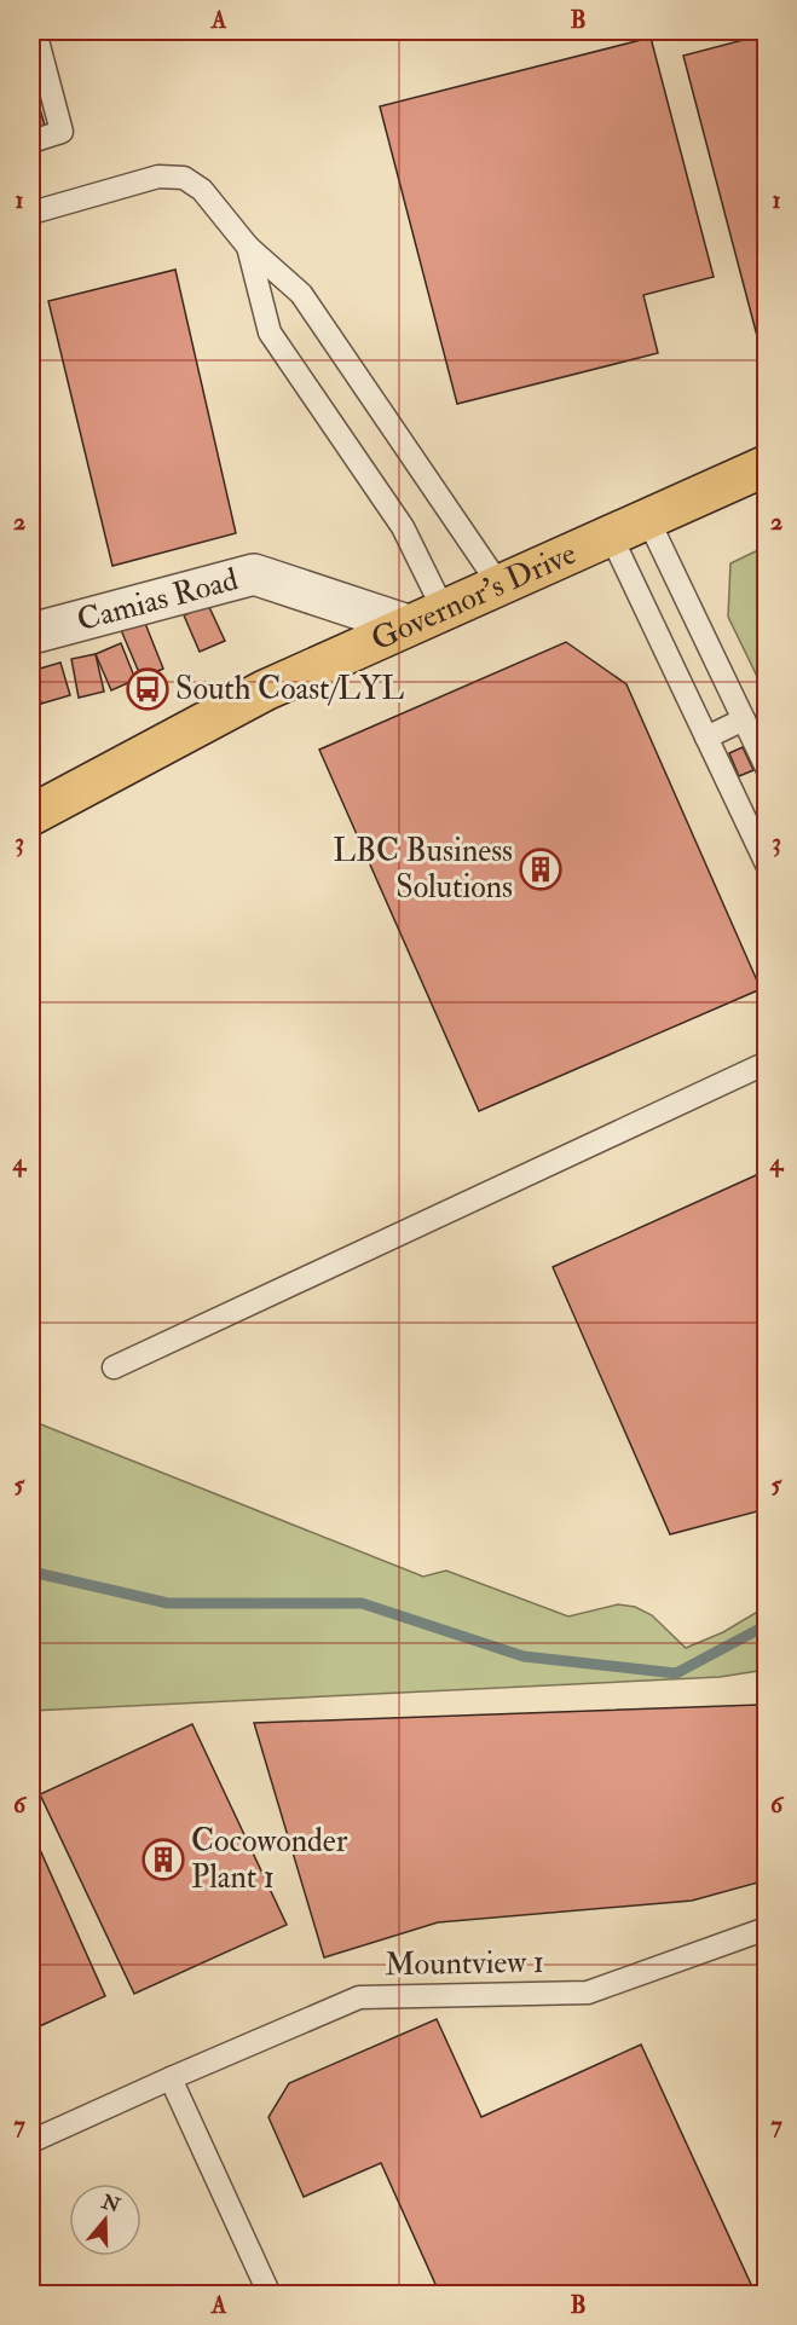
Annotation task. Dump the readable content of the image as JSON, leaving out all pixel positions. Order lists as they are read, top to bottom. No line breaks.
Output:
{"streets":{"highway":["Governor's Drive"],"street":["Camias Road"],"lane":["Mountview 1"]},"crossings":[["Governor's Drive","Camias Road"]],"places":{"bus stop":["South Coast/LYL"],"building":["LBC Business Solutions","Cocowonder Plant 1"]},"north":"top","grid":{"columns":["A","B"],"rows":["1","2","3","4","5","6","7"]}}
